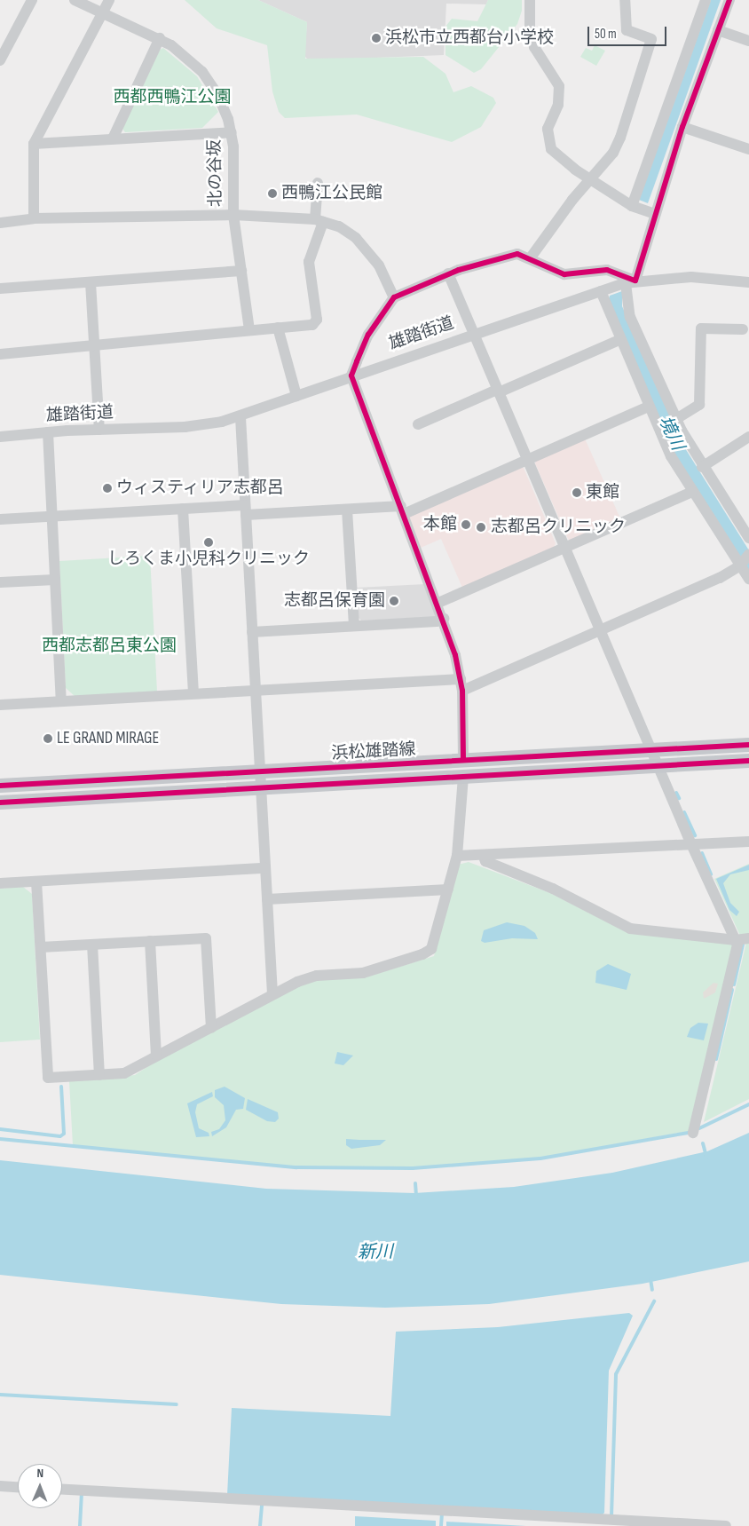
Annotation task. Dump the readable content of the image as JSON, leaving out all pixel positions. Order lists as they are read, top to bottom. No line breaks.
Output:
{"streets":{"main road":["浜松雄踏線"],"street":["北の谷坂","雄踏街道"]},"water":["境川","新川"],"parks":["西都西鴨江公園","西都志都呂東公園"],"places":["浜松市立西都台小学校","西鴨江公民館","ウィスティリア志都呂","東館","本館","志都呂クリニック","しろくま小児科クリニック","志都呂保育園","LE GRAND MIRAGE"],"scale_bar":"50 m","north":"top"}
